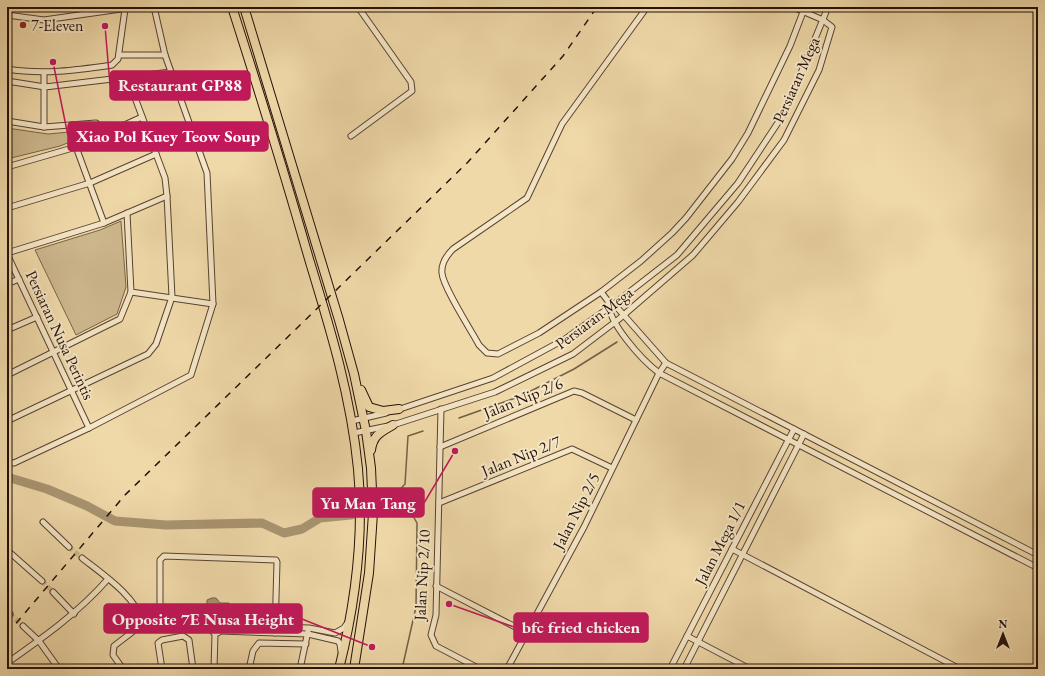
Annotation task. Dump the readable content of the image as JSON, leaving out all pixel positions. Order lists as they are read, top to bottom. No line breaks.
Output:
{"streets":{"street":["Persiaran Mega","Persiaran Nusa Perintis","Jalan Nip 2/6","Jalan Nip 2/7","Jalan Nip 2/5","Jalan Mega 1/1","Jalan Nip 2/10"]},"crossings":[["Persiaran Mega","Jalan Nip 2/10"],["Jalan Nip 2/6","Jalan Nip 2/5"],["Jalan Nip 2/6","Jalan Nip 2/10"],["Jalan Nip 2/7","Jalan Nip 2/5"],["Jalan Nip 2/7","Jalan Nip 2/10"]],"places":["7-Eleven","Restaurant GP88","Xiao Pol Kuey Teow Soup","Yu Man Tang","bfc fried chicken","Opposite 7E Nusa Height"],"north":"top"}
